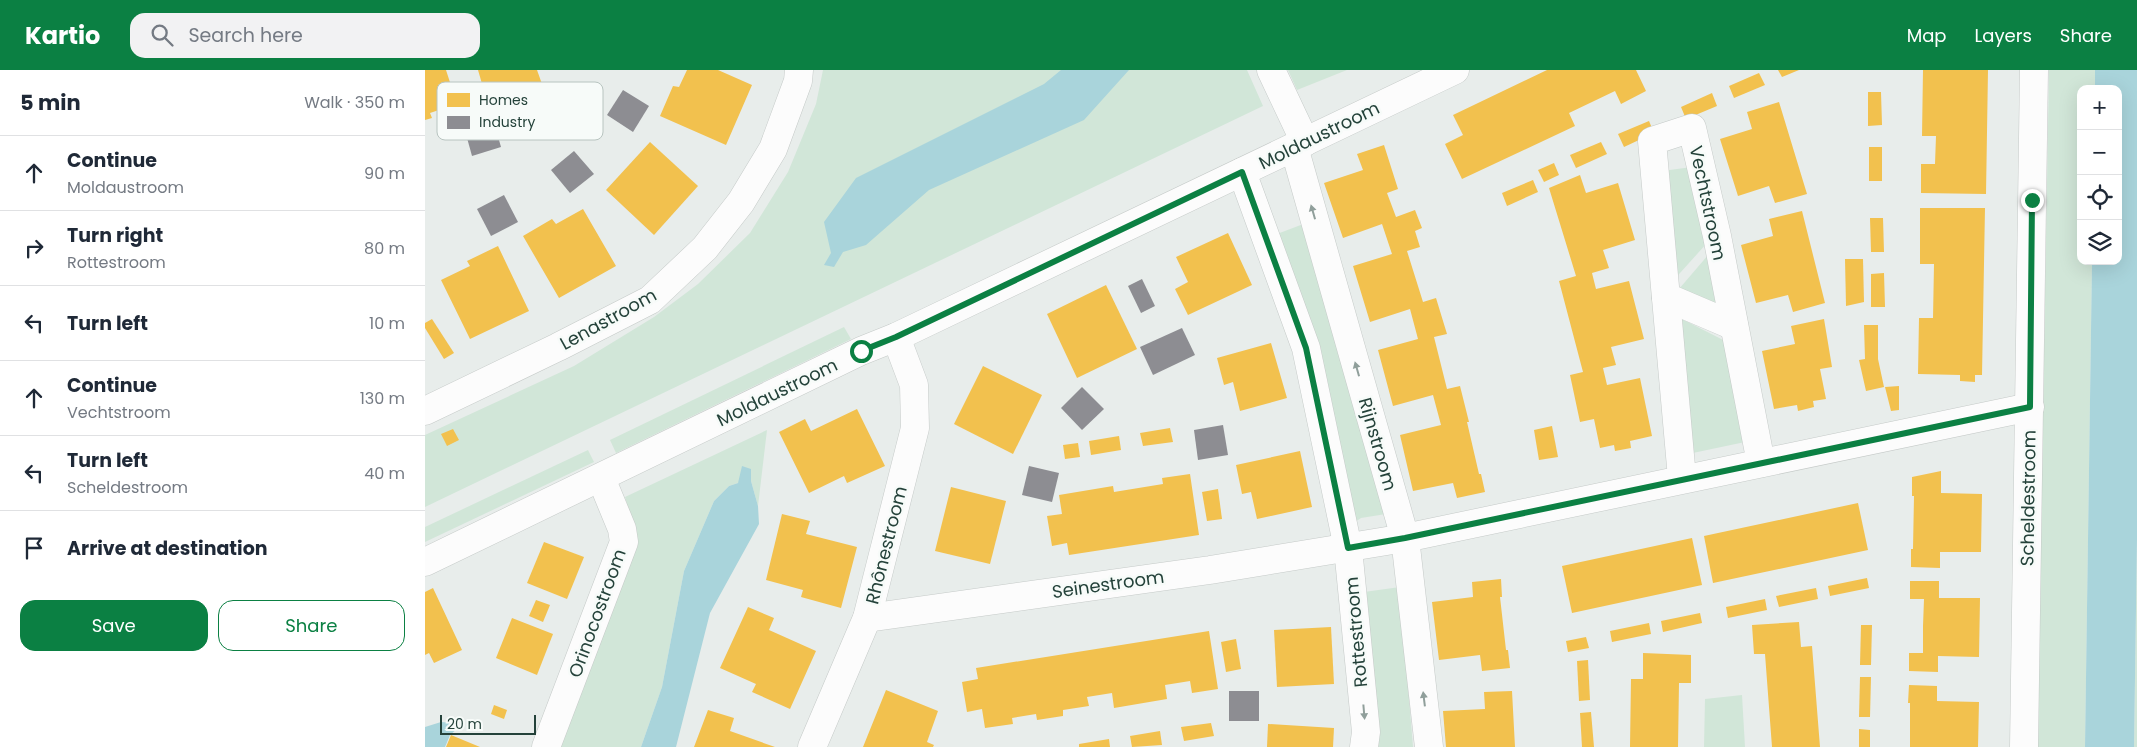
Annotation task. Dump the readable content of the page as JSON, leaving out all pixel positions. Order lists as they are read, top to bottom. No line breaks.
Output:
{"streets":{"street":["Moldaustroom","Vechtstroom","Lenastroom","Rijnstroom","Scheldestroom","Rhônestroom","Seinestroom","Orinocostroom","Rottestroom"]},"crossings":[["Moldaustroom","Rijnstroom"],["Moldaustroom","Rhônestroom"],["Moldaustroom","Orinocostroom"],["Moldaustroom","Rottestroom"],["Rijnstroom","Seinestroom"],["Rhônestroom","Seinestroom"],["Seinestroom","Rottestroom"]],"one_way":["Rijnstroom"],"legend":["Homes","Industry"],"scale_bar":"20 m","page":{"header":"Kartio","search":"Search here","nav":["Map","Layers","Share"],"heading":["5 min","Walk · 350 m"],"map_buttons":["+","−"],"list":[["Continue","Moldaustroom","90 m"],["Turn right","Rottestroom","80 m"],["Turn left","10 m"],["Continue","Vechtstroom","130 m"],["Turn left","Scheldestroom","40 m"],"Arrive at destination"],"buttons":["Save","Share"],"scale":"20 m"}}
